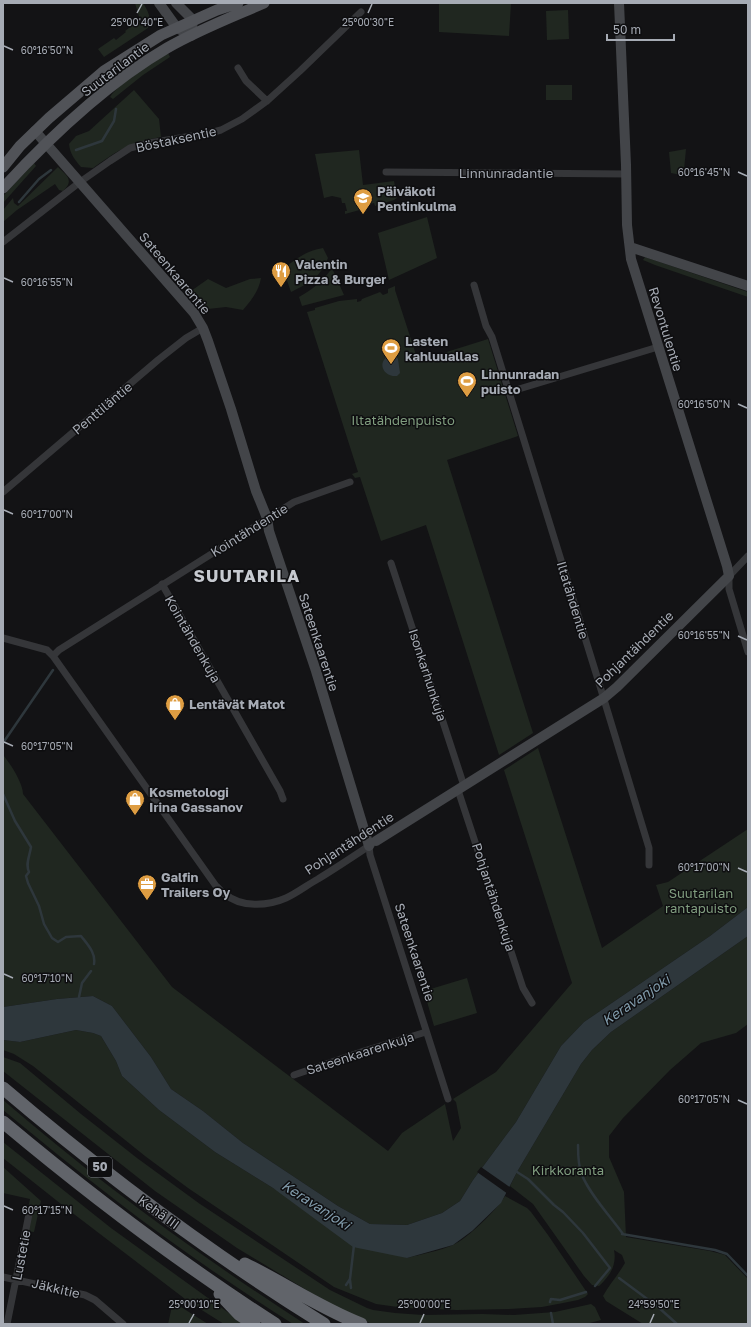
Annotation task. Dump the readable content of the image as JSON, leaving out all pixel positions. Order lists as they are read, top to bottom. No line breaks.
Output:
{"streets":{"highway":["50","Kehä III"],"main road":["Suutarilantie"],"street":["Böstaksentie","Linnunradantie","Sateenkaarentie","Revontulentie","Penttiläntie","Kointähdentie","Iltatähdentie","Kointähdenkuja","Pohjantähdentie","Isonkarhunkuja","Pohjantähdenkuja","Sateenkaarenkuja","Lustetie","Jäkkitie"]},"crossings":[["Suutarilantie","Sateenkaarentie"],["Böstaksentie","Sateenkaarentie"],["Linnunradantie","Revontulentie"],["Sateenkaarentie","Penttiläntie"],["Sateenkaarentie","Kointähdentie"],["Sateenkaarentie","Pohjantähdentie"],["Sateenkaarentie","Sateenkaarenkuja"],["Revontulentie","Pohjantähdentie"],["Kointähdentie","Kointähdenkuja"],["Kointähdentie","Pohjantähdentie"],["Iltatähdentie","Pohjantähdentie"],["Pohjantähdentie","Isonkarhunkuja"],["Pohjantähdentie","Pohjantähdenkuja"],["Isonkarhunkuja","Pohjantähdenkuja"],["Lustetie","Jäkkitie"]],"districts":["SUUTARILA"],"water":["Keravanjoki"],"parks":["Iltatähdenpuisto","Suutarilan rantapuisto","Kirkkoranta"],"places":{"school or university":["Päiväkoti Pentinkulma"],"restaurant":["Valentin Pizza & Burger"],"sports":["Lasten kahluuallas","Linnunradan puisto"],"shop":["Lentävät Matot","Kosmetologi Irina Gassanov"],"office":["Galfin Trailers Oy"]},"scale_bar":"50 m","coordinates":["25°00'40\"E","25°00'30\"E","60°16'50\"N","60°16'45\"N","60°16'55\"N","60°17'00\"N","60°17'05\"N","60°17'10\"N","60°17'15\"N","25°00'10\"E","25°00'00\"E","24°59'50\"E"]}
